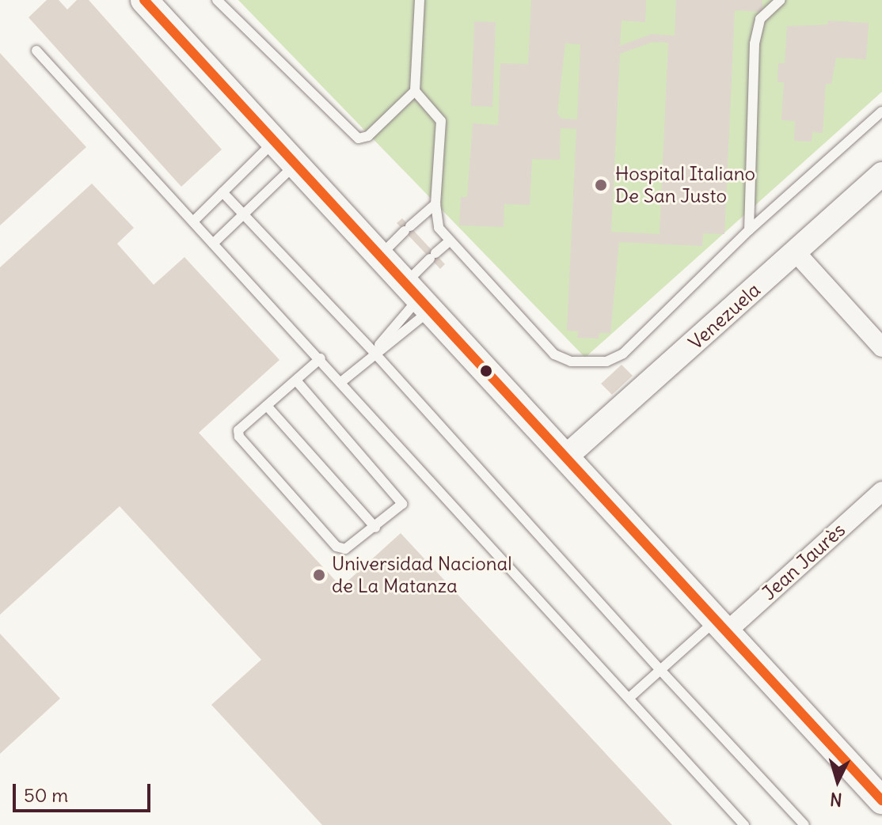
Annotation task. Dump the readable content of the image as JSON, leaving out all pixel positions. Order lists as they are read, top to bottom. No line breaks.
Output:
{"streets":{"street":["Venezuela","Jean Jaurès"]},"places":["Hospital Italiano De San Justo","Universidad Nacional de La Matanza"],"scale_bar":"50 m","north":"bottom"}
